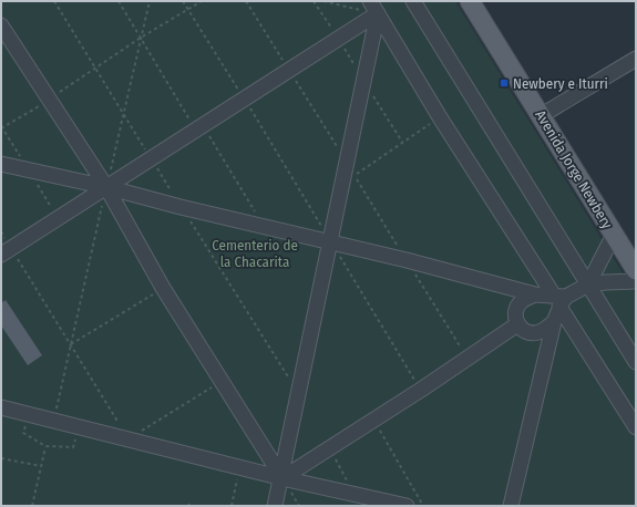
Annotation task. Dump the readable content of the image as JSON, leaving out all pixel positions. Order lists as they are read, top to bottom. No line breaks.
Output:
{"streets":{"main road":["Avenida Jorge Newbery"]},"parks":["Cementerio de la Chacarita"],"places":{"transit":["Newbery e Iturri"]}}
